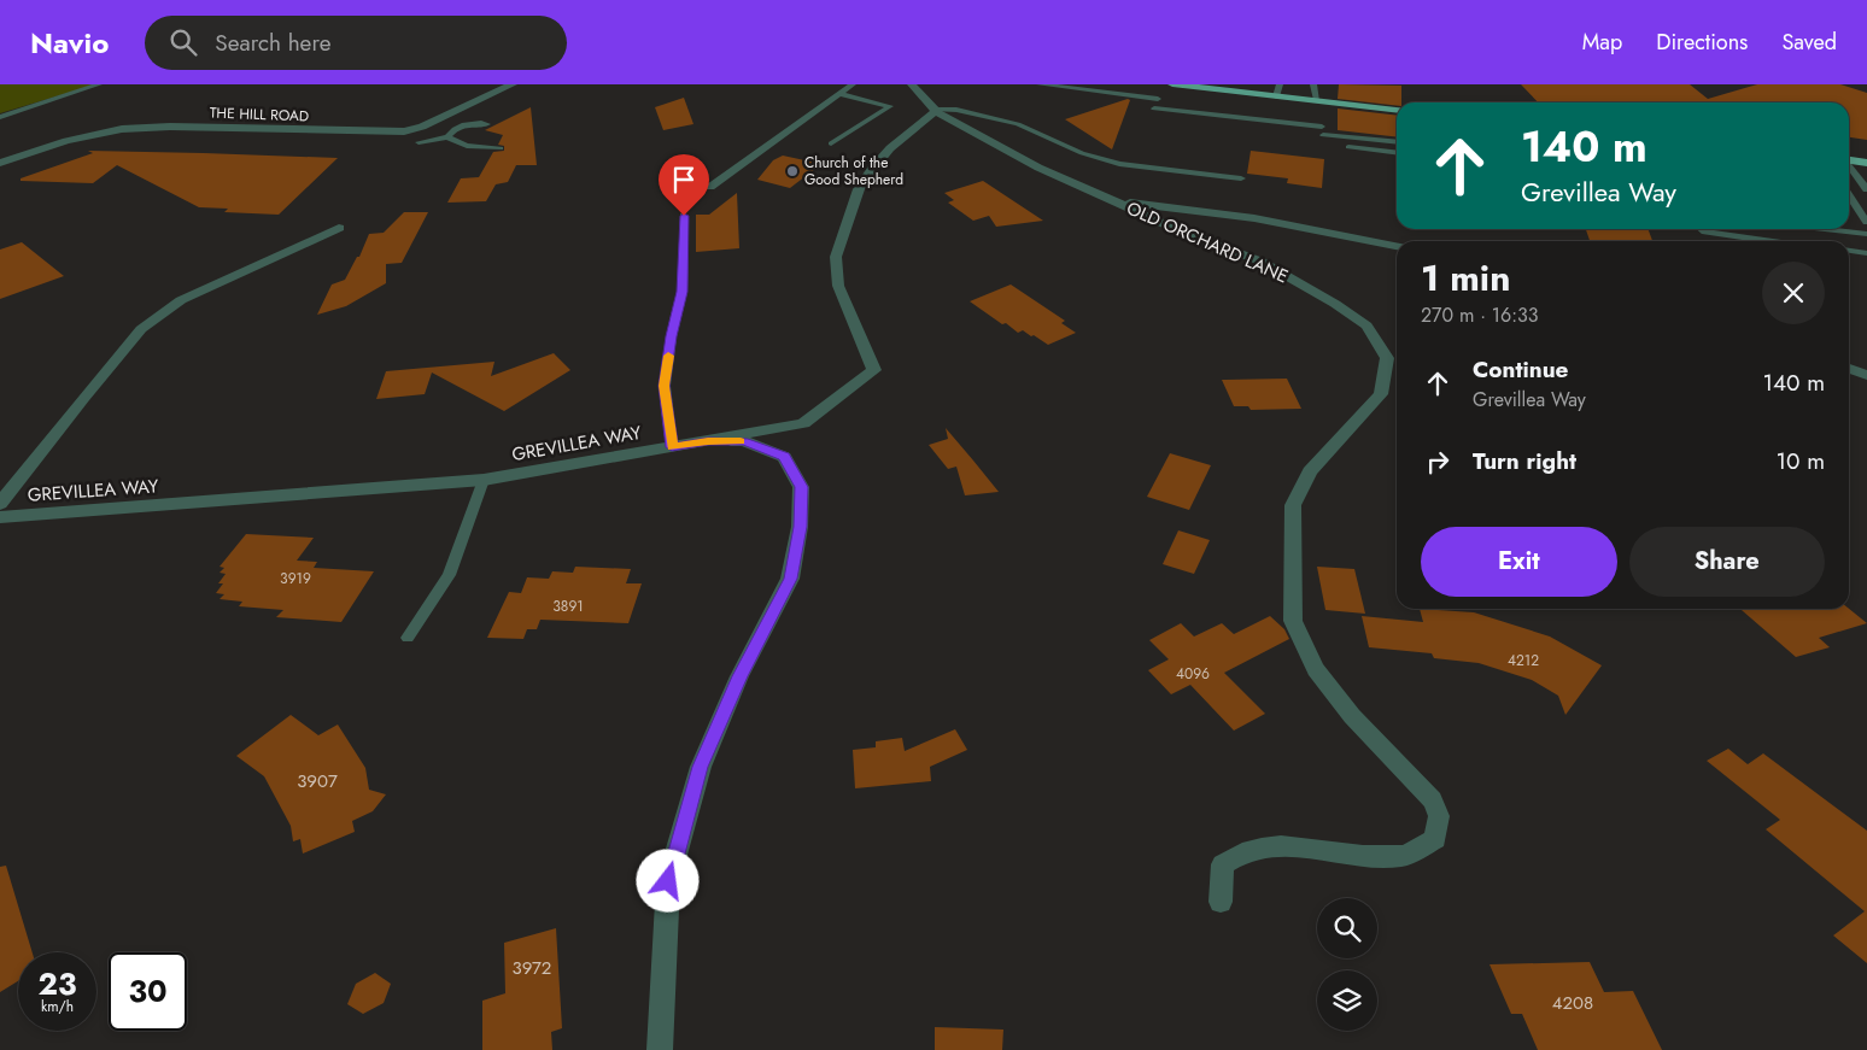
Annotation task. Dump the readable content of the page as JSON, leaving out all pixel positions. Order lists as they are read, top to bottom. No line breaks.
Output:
{"streets":{"street":["THE HILL ROAD","OLD ORCHARD LANE","GREVILLEA WAY"]},"crossings":[["OLD ORCHARD LANE","GREVILLEA WAY"]],"places":["Church of the Good Shepherd"],"house_numbers":["3919","3891","4212","4096","3907","3972","4208"],"page":{"header":"Navio","search":"Search here","nav":["Map","Directions","Saved"],"turn":["140 m","Grevillea Way"],"heading":["1 min","270 m · 16:33"],"list":[{"name":"Continue","note":"Grevillea Way","value":"140 m"},{"name":"Turn right","value":"10 m"}],"buttons":["Exit","Share"],"speed":"23 km/h","limit":"30"}}
